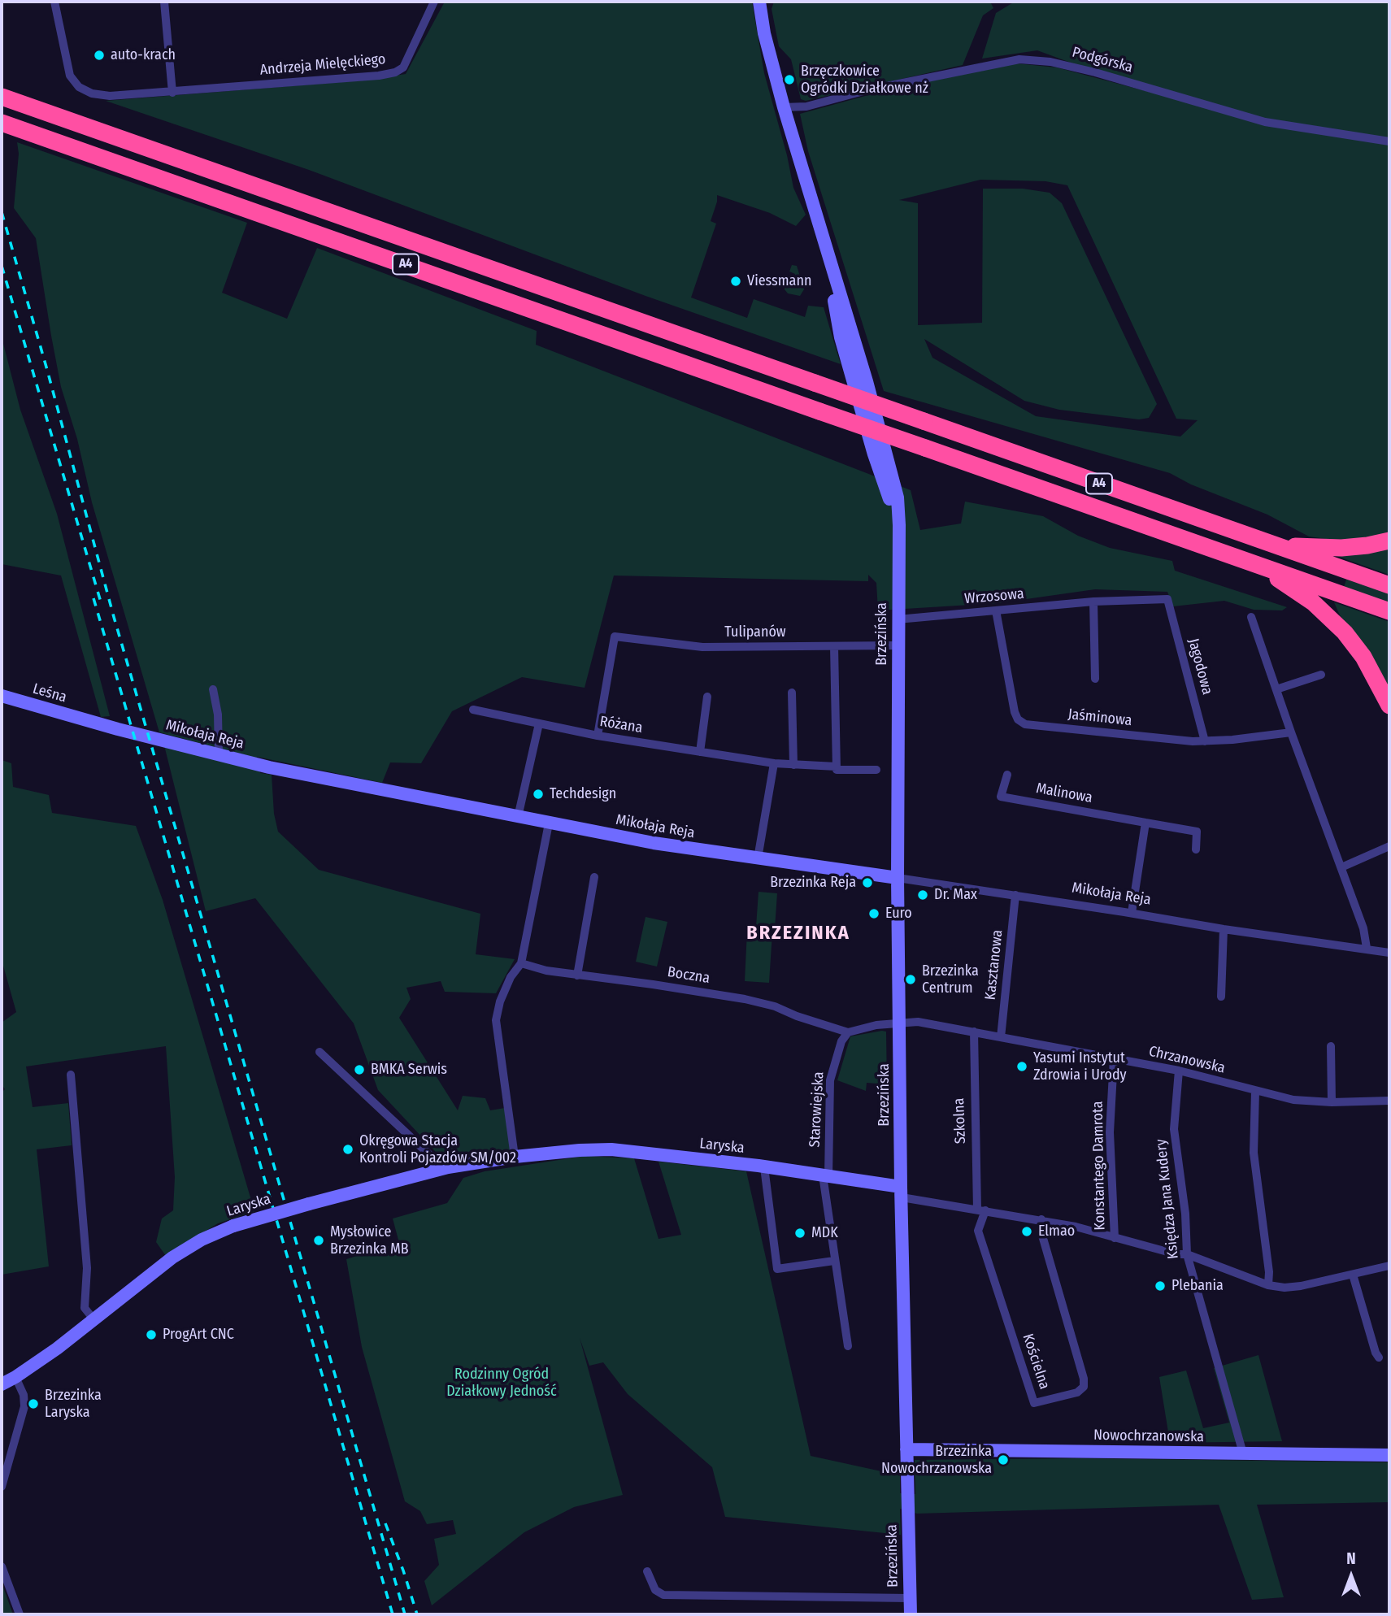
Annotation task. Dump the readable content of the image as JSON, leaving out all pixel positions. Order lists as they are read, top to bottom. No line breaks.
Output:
{"streets":{"highway":["A4"],"street":["Podgórska","Andrzeja Mielęckiego","Wrzosowa","Tulipanów","Brzezińska","Jagodowa","Leśna","Jaśminowa","Różana","Mikołaja Reja","Malinowa","Kasztanowa","Boczna","Chrzanowska","Starowiejska","Szkolna","Laryska","Konstantego Damrota","Księdza Jana Kudery","Kościelna","Nowochrzanowska"]},"crossings":[["Podgórska","Brzezińska"],["Wrzosowa","Brzezińska"],["Wrzosowa","Jagodowa"],["Wrzosowa","Jaśminowa"],["Tulipanów","Brzezińska"],["Tulipanów","Różana"],["Brzezińska","Mikołaja Reja"],["Brzezińska","Chrzanowska"],["Brzezińska","Laryska"],["Brzezińska","Nowochrzanowska"],["Jagodowa","Jaśminowa"],["Leśna","Mikołaja Reja"],["Mikołaja Reja","Kasztanowa"],["Kasztanowa","Chrzanowska"],["Boczna","Starowiejska"],["Chrzanowska","Szkolna"],["Chrzanowska","Konstantego Damrota"],["Chrzanowska","Księdza Jana Kudery"],["Starowiejska","Laryska"],["Szkolna","Kościelna"],["Księdza Jana Kudery","Nowochrzanowska"]],"districts":["BRZEZINKA"],"parks":["Rodzinny Ogród Działkowy Jedność"],"places":["auto-krach","Brzęczkowice Ogródki Działkowe nż","Viessmann","Techdesign","Brzezinka Reja","Dr. Max","Euro","Brzezinka Centrum","Yasumi Instytut Zdrowia i Urody","BMKA Serwis","Okręgowa Stacja Kontroli Pojazdów SM/002","Elmao","MDK","Mysłowice Brzezinka MB","Plebania","ProgArt CNC","Brzezinka Laryska","Brzezinka Nowochrzanowska"],"north":"top"}
